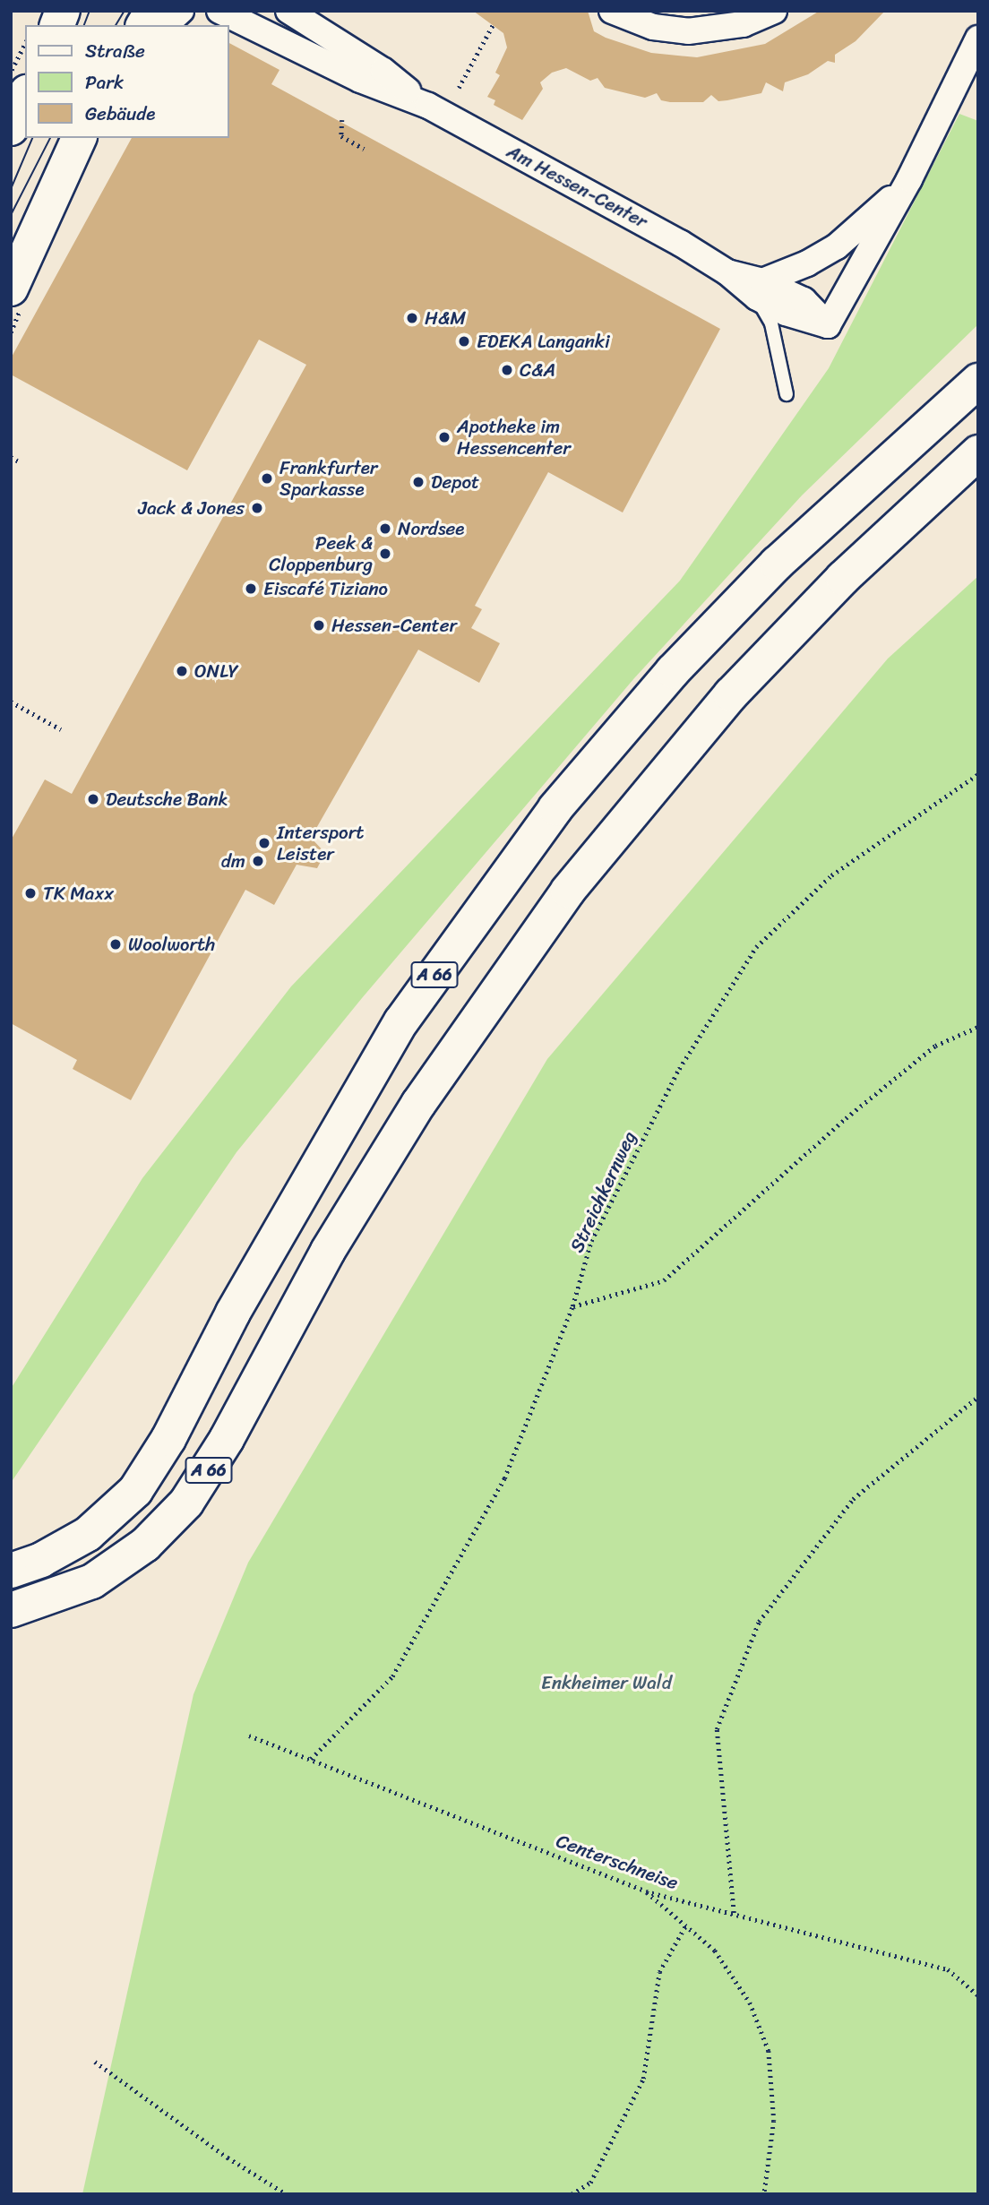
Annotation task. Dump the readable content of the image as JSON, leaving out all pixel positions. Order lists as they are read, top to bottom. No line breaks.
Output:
{"streets":{"main road":["A 66"],"street":["Am Hessen-Center"],"path":["Streichkernweg","Centerschneise"]},"crossings":[["Streichkernweg","Centerschneise"]],"parks":["Enkheimer Wald"],"places":["H&M","EDEKA Langanki","C&A","Apotheke im Hessencenter","Frankfurter Sparkasse","Depot","Jack & Jones","Nordsee","Peek & Cloppenburg","Eiscafé Tiziano","Hessen-Center","ONLY","Deutsche Bank","Intersport Leister","dm","TK Maxx","Woolworth"],"legend":["Straße","Park","Gebäude"]}
